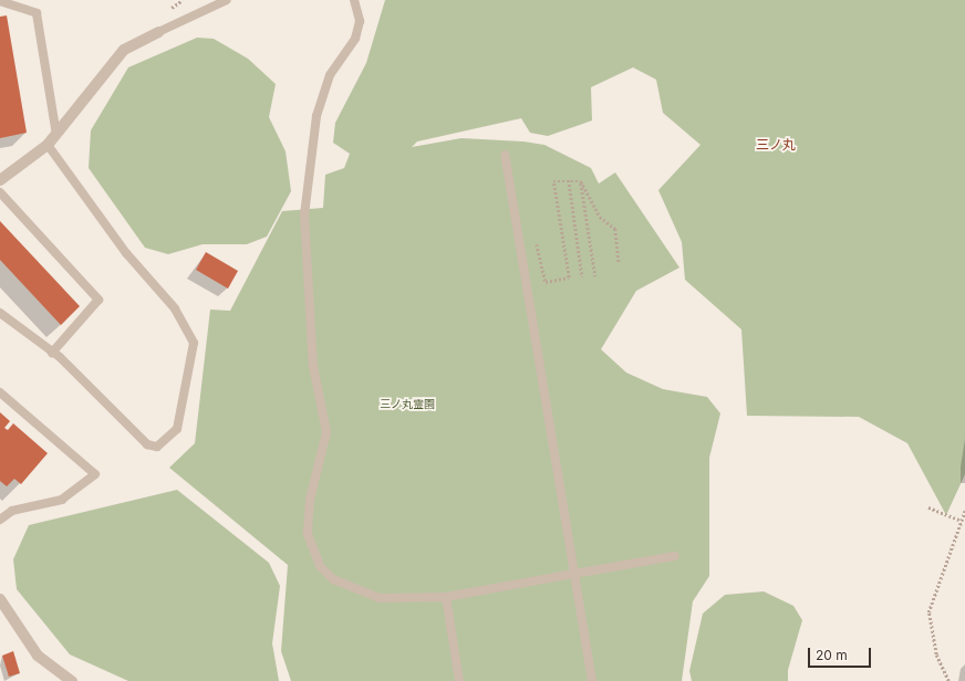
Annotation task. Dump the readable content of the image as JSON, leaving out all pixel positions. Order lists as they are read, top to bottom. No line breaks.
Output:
{"districts":["三ノ丸"],"parks":["三ノ丸霊園"],"scale_bar":"20 m"}
